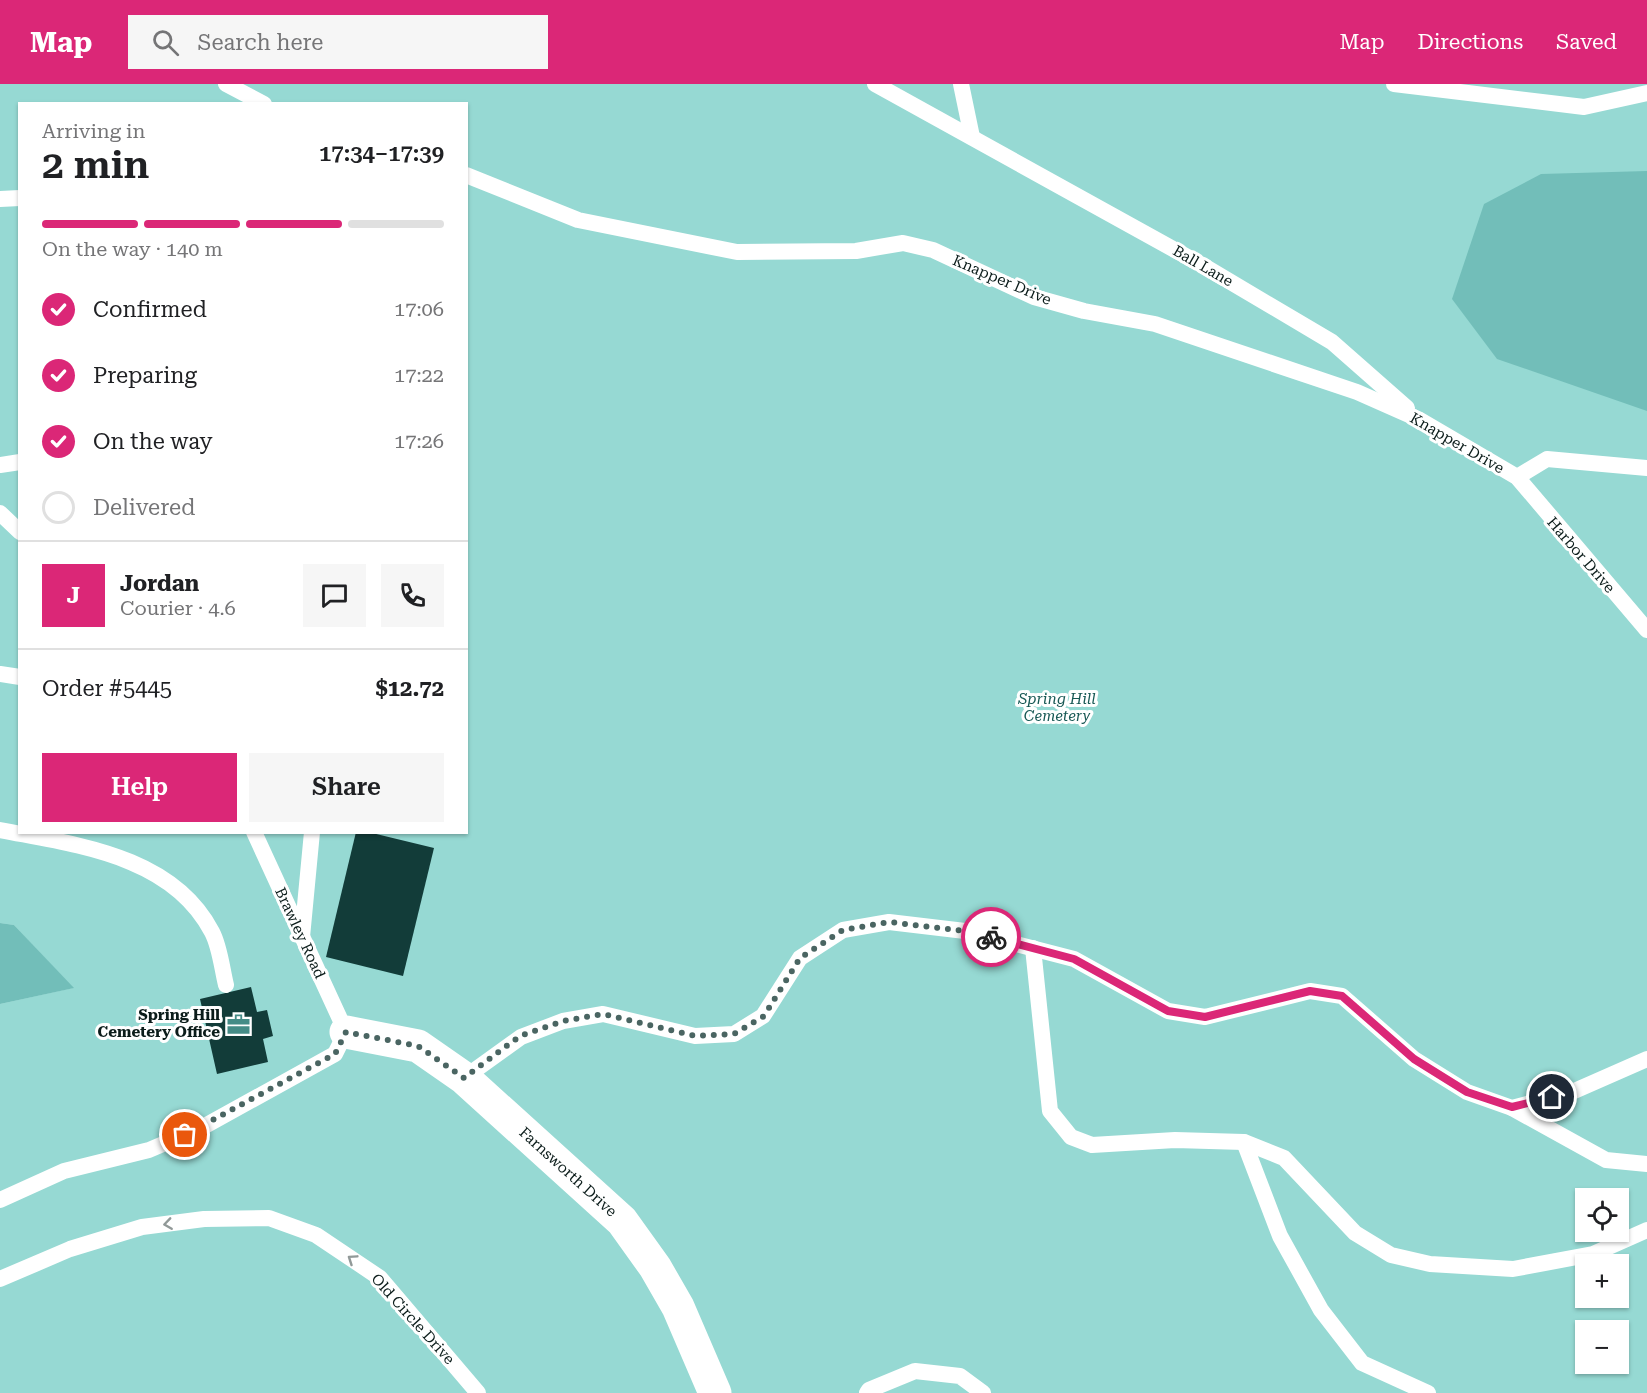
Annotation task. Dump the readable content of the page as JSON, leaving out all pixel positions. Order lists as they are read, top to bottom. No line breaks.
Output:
{"streets":{"street":["Farnsworth Drive"],"lane":["Ball Lane","Knapper Drive","Harbor Drive","Brawley Road","Old Circle Drive"]},"crossings":[["Ball Lane","Knapper Drive"],["Knapper Drive","Harbor Drive"],["Brawley Road","Farnsworth Drive"]],"one_way":["Old Circle Drive"],"parks":["Spring Hill Cemetery"],"places":{"office":["Spring Hill Cemetery Office"]},"page":{"header":"Map","search":"Search here","nav":["Map","Directions","Saved"],"heading":["2 min","Arriving in","17:34–17:39"],"panel":["Jordan","Courier · 4.6","Order #5445","$12.72"],"bar":"On the way · 140 m","list":[["Confirmed","17:06"],["Preparing","17:22"],["On the way","17:26"],"Delivered"],"round":"J","buttons":["Help","Share"],"map_buttons":["+","−"]}}
